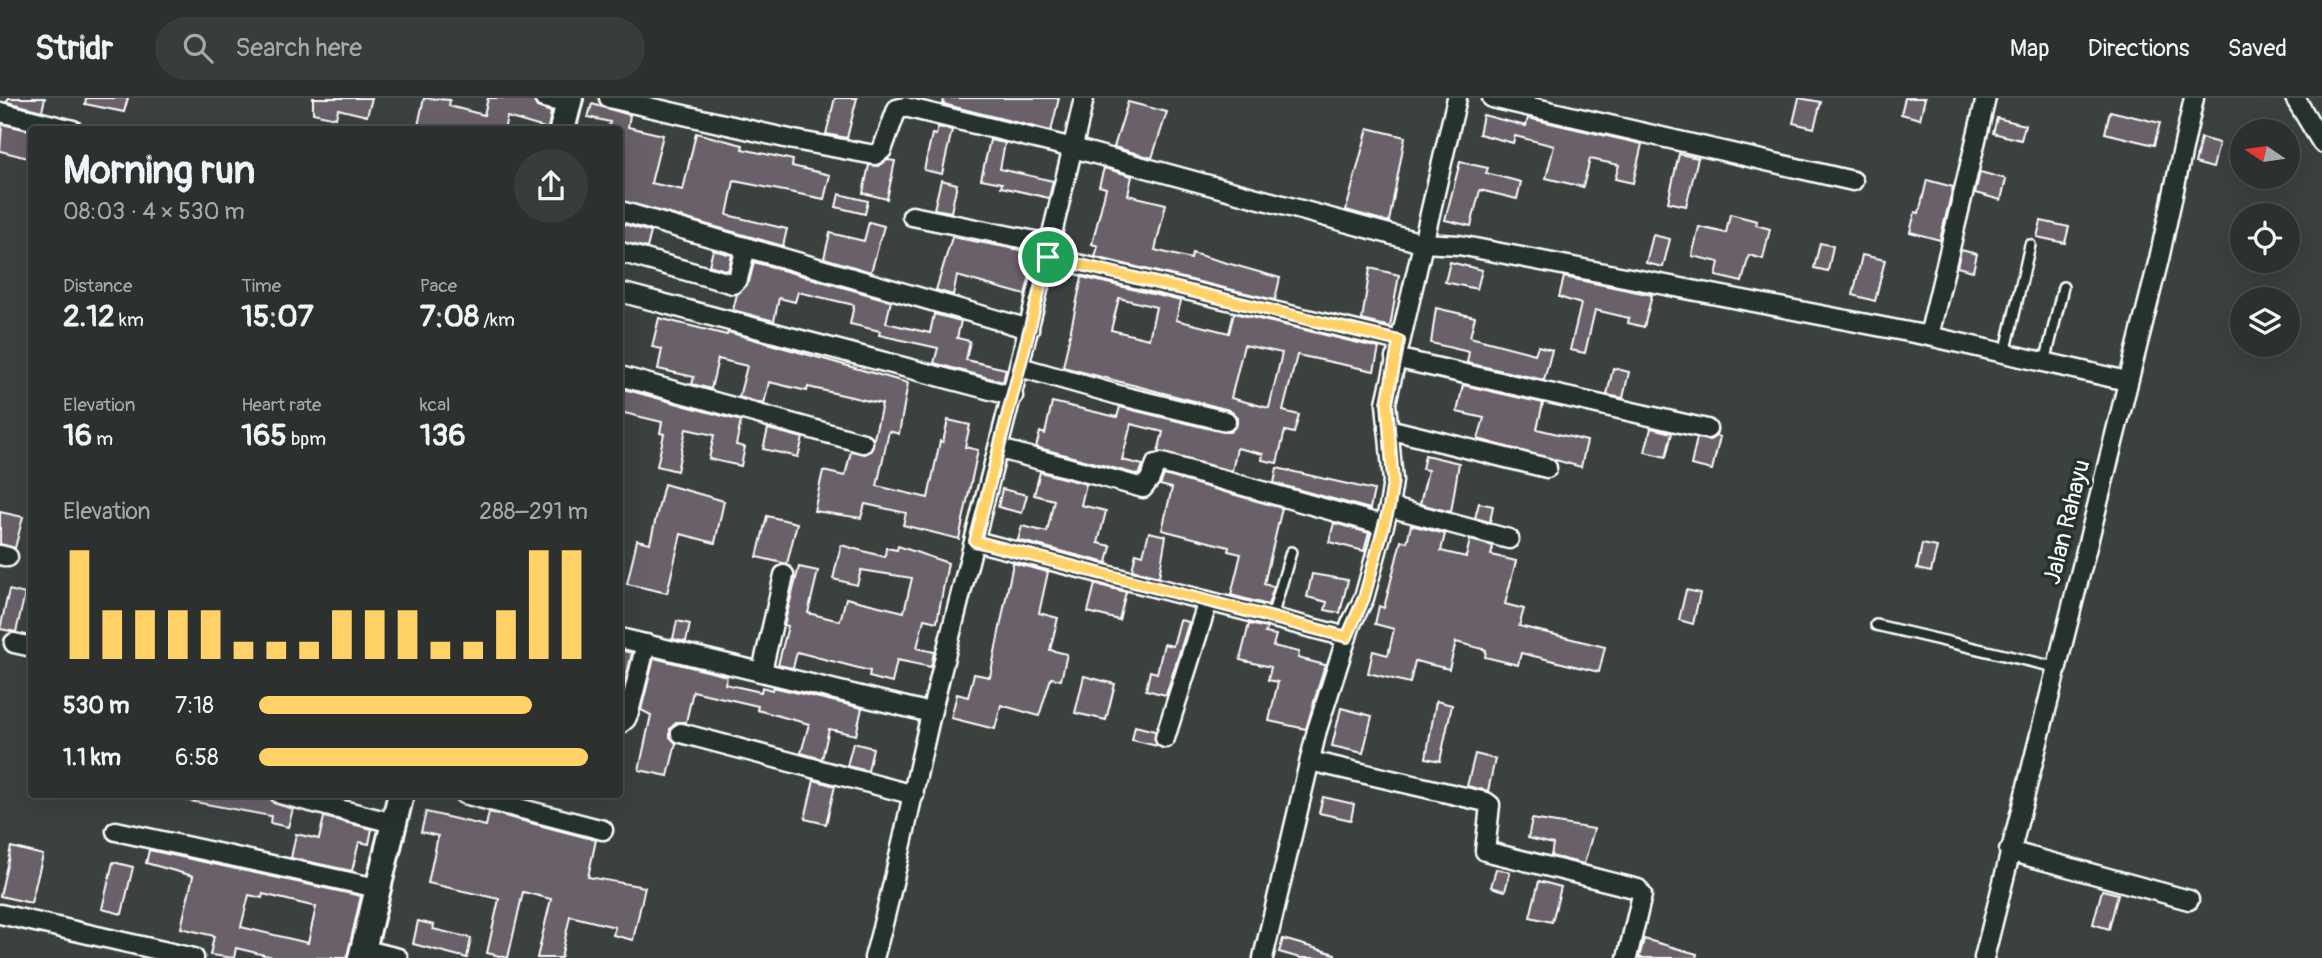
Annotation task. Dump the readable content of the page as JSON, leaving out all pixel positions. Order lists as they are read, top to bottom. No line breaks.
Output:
{"streets":{"street":["Jalan Rahayu"]},"north":"left","page":{"header":"Stridr","search":"Search here","nav":["Map","Directions","Saved"],"heading":["Morning run","08:03 · 4 × 530 m"],"stats":[["Distance","2.12 km"],["Time","15:07"],["Pace","7:08 /km"],["Elevation","16 m"],["Heart rate","165 bpm"],["kcal","136"]],"chart":["Elevation","288–291 m"],"list":[{"name":"530 m","note":"7:18"},{"name":"1.1 km","note":"6:58"}]}}
